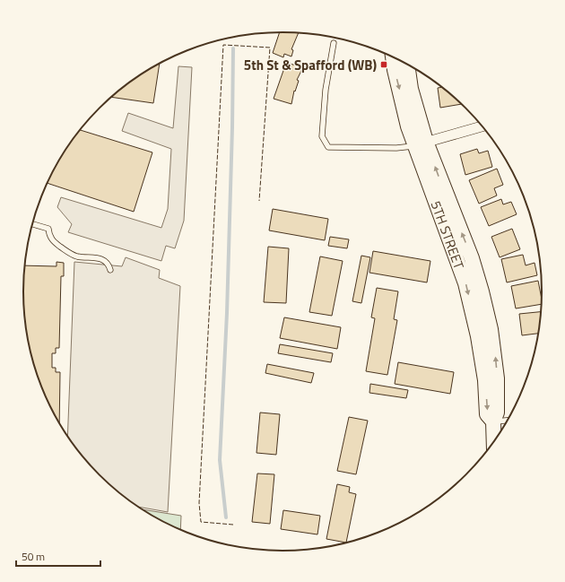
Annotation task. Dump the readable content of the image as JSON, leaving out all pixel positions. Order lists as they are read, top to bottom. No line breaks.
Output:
{"streets":{"main road":["5TH STREET"]},"places":{"transit":["5th St & Spafford (WB)"]},"scale_bar":"50 m"}
